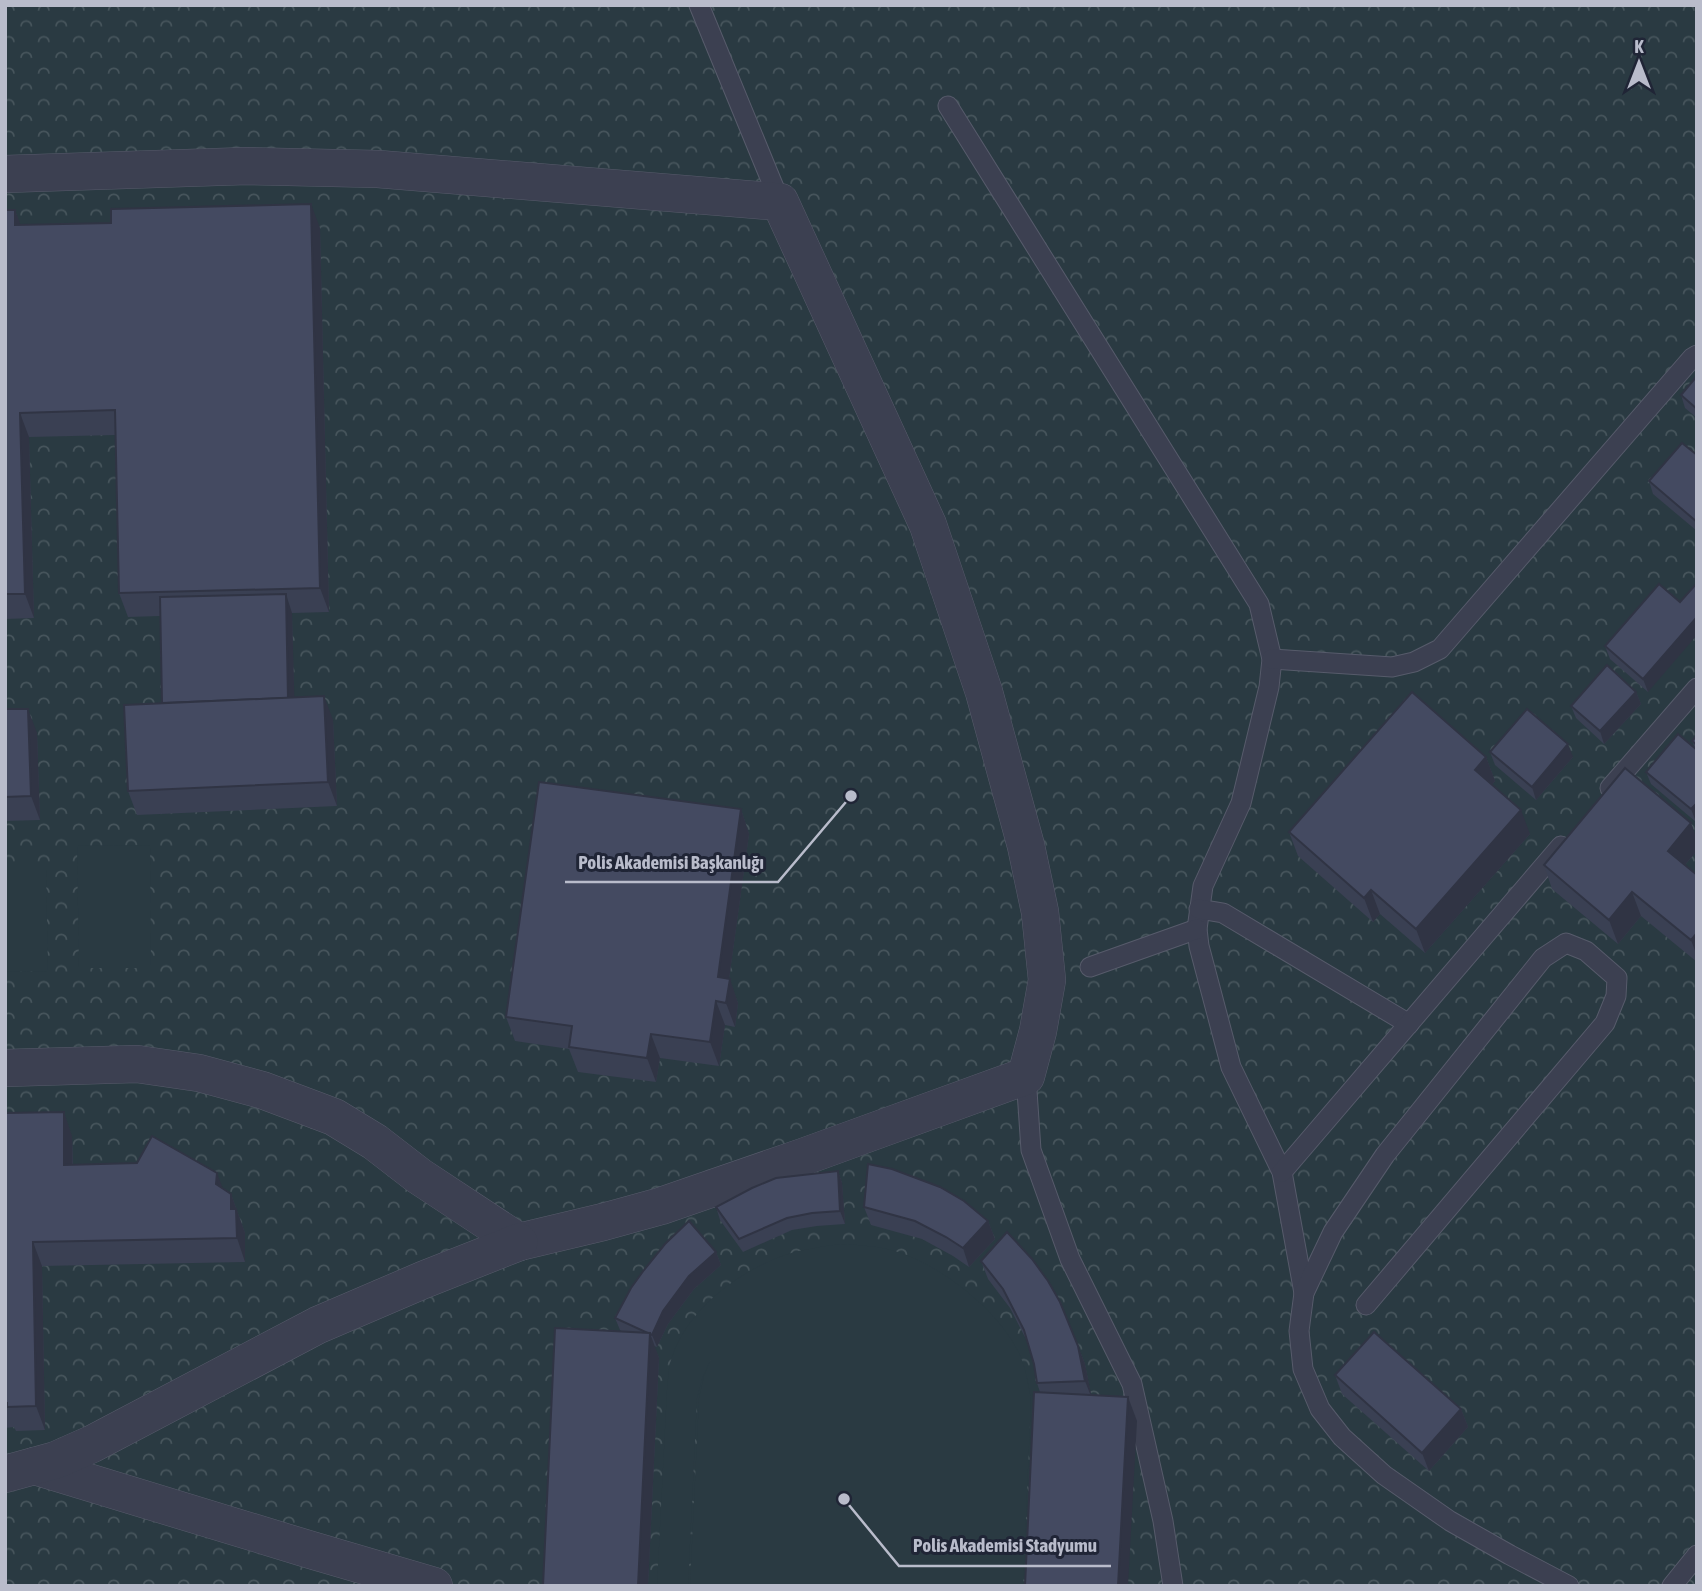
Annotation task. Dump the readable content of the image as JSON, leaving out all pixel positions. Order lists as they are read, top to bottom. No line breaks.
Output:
{"places":["Polis Akademisi Başkanlığı","Polis Akademisi Stadyumu"],"north":"top"}
